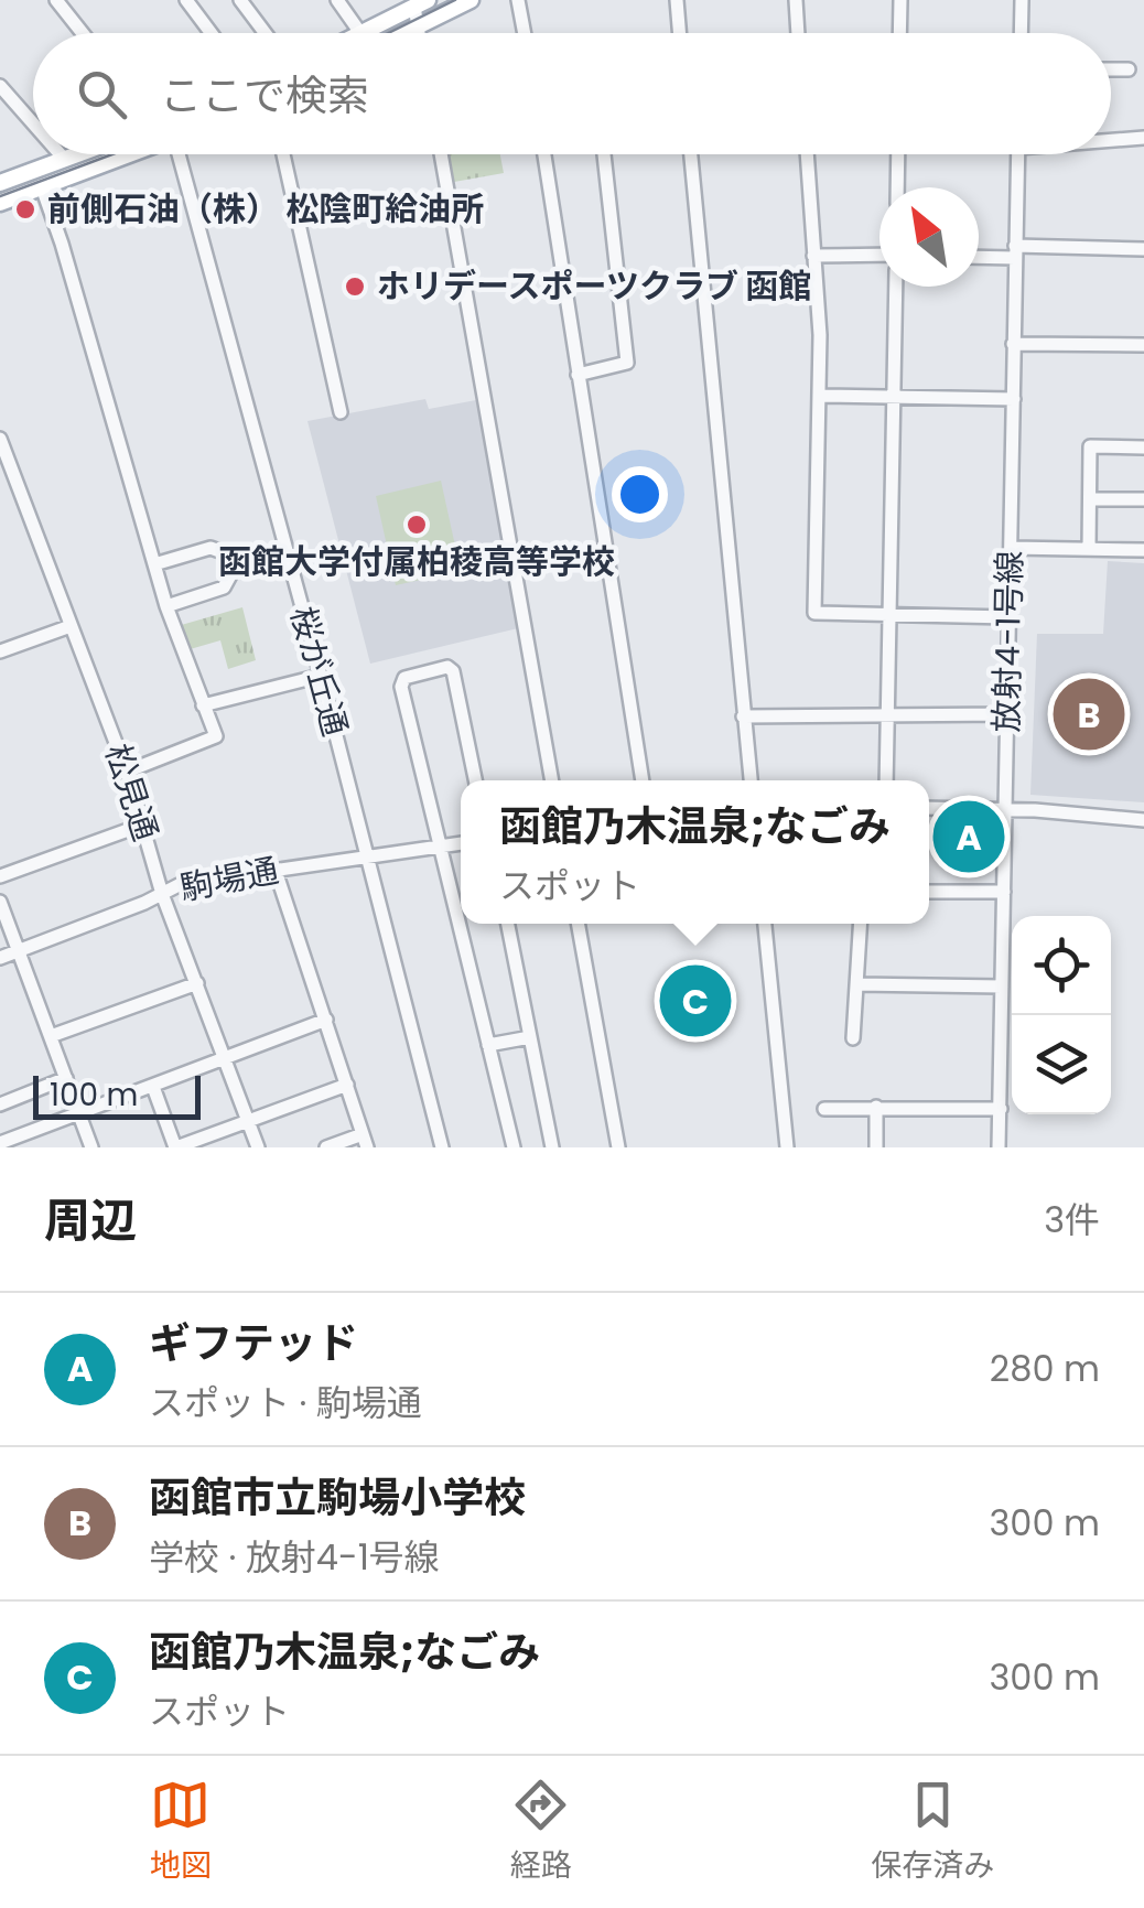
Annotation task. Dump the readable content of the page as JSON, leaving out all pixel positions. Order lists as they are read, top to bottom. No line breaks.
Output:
{"streets":{"street":["放射4-1号線","桜が丘通","松見通","駒場通"]},"crossings":[["桜が丘通","駒場通"],["松見通","駒場通"]],"places":["前側石油（株） 松陰町給油所","ホリデースポーツクラブ 函館","函館大学付属柏稜高等学校"],"scale_bar":"100 m","north":"top left","page":{"search":"ここで検索","pins":["B","A","C"],"popup":["函館乃木温泉;なごみ","スポット"],"scale":"100 m","heading":["周辺","3件"],"list":[{"mark":"A","name":"ギフテッド","note":"スポット · 駒場通","value":"280 m"},{"mark":"B","name":"函館市立駒場小学校","note":"学校 · 放射4-1号線","value":"300 m"},{"mark":"C","name":"函館乃木温泉;なごみ","note":"スポット","value":"300 m"}],"nav":["地図","経路","保存済み"]}}
